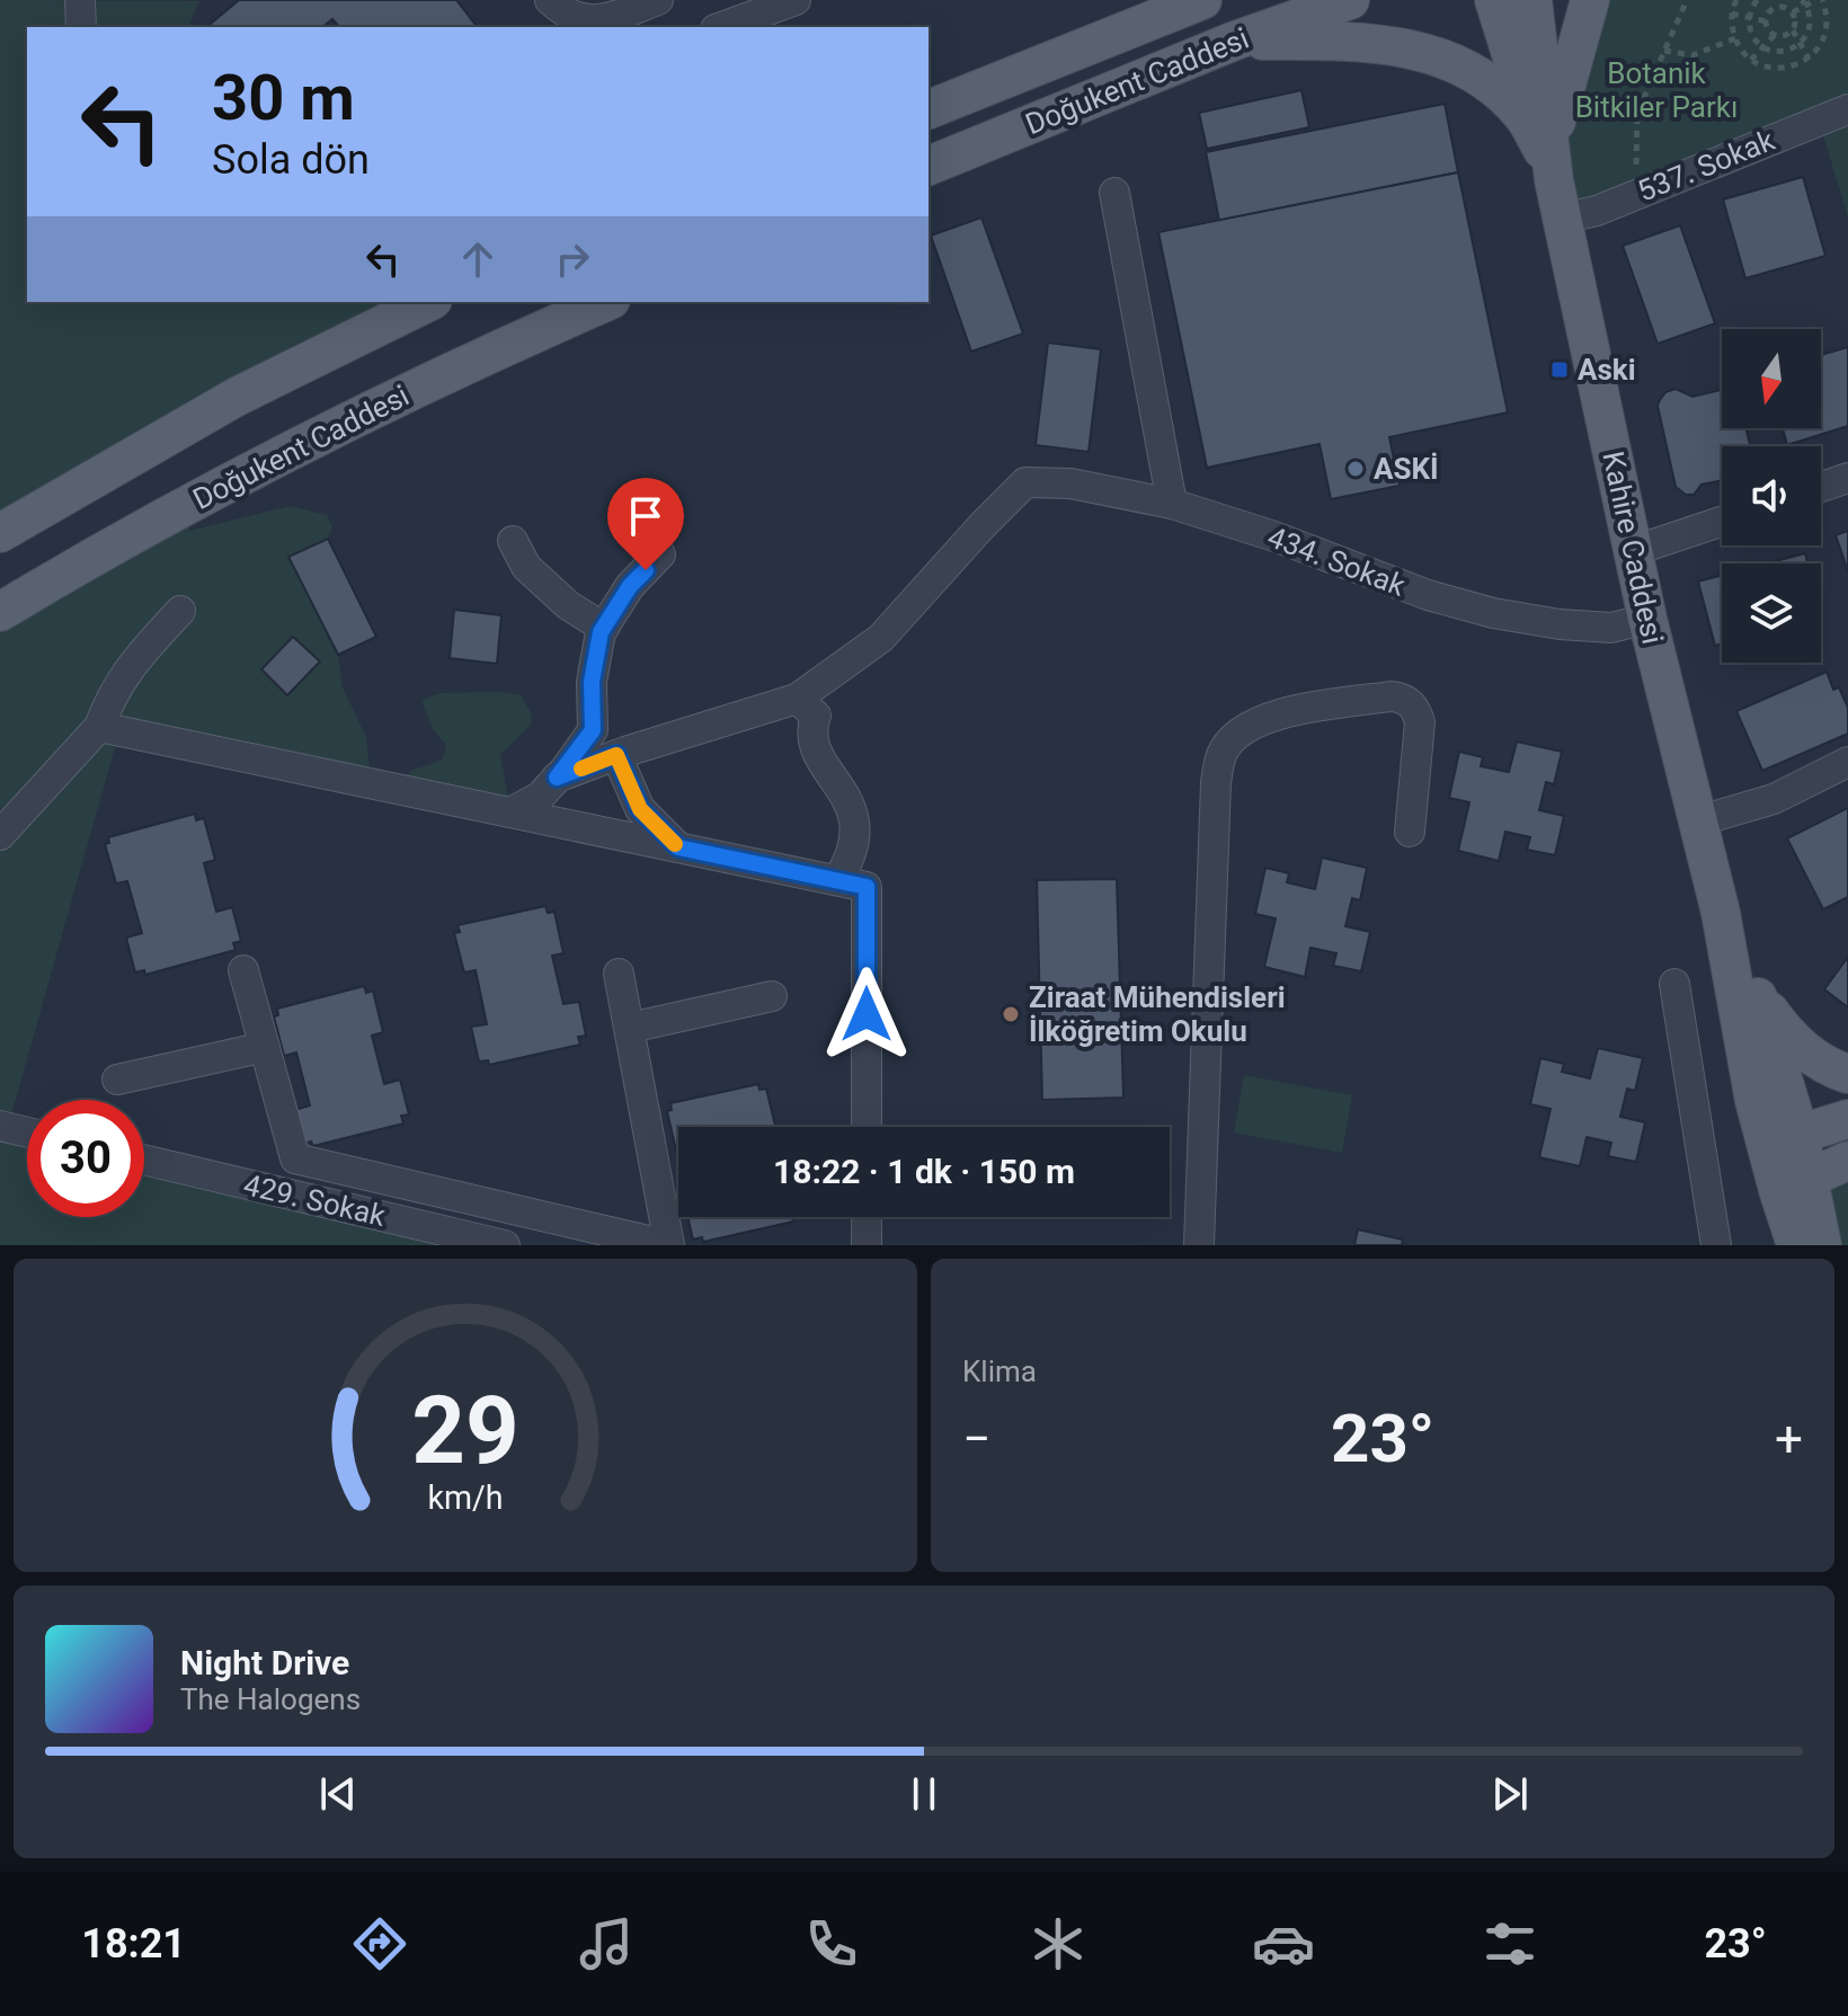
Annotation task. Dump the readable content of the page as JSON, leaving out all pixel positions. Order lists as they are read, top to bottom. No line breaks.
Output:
{"streets":{"main road":["Doğukent Caddesi","Kahire Caddesi"],"street":["537. Sokak","434. Sokak","429. Sokak"]},"crossings":[["537. Sokak","Kahire Caddesi"],["Kahire Caddesi","434. Sokak"]],"parks":["Botanik Bitkiler Parkı"],"places":{"transit":["Aski"],"other":["ASKİ","Ziraat Mühendisleri İlköğretim Okulu"]},"north":"bottom","page":{"turn":["30 m","Sola dön"],"limit":"30","trip":"18:22 · 1 dk · 150 m","tile":"Klima","heat":["−","23°","+"],"song":["Night Drive","The Halogens"],"tabs":["18:21","23°"],"gauge":["29","km/h"]}}
